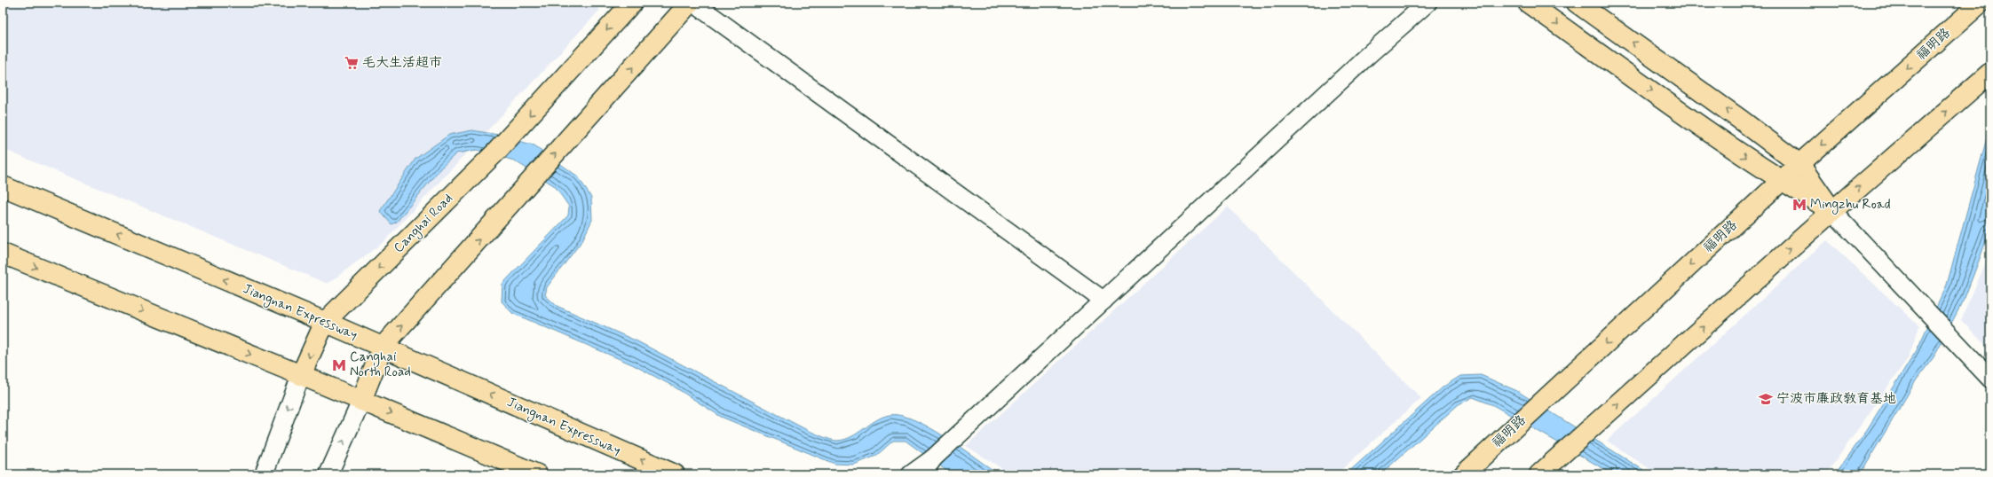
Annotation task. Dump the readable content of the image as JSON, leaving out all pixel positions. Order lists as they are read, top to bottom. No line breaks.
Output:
{"streets":{"main road":["福明路","Canghai Road","Jiangnan Expressway"]},"crossings":[["Canghai Road","Jiangnan Expressway"]],"places":{"supermarket":["毛大生活超市"],"metro station":["Mingzhu Road","Canghai North Road"],"school or university":["宁波市廉政教育基地"]}}
